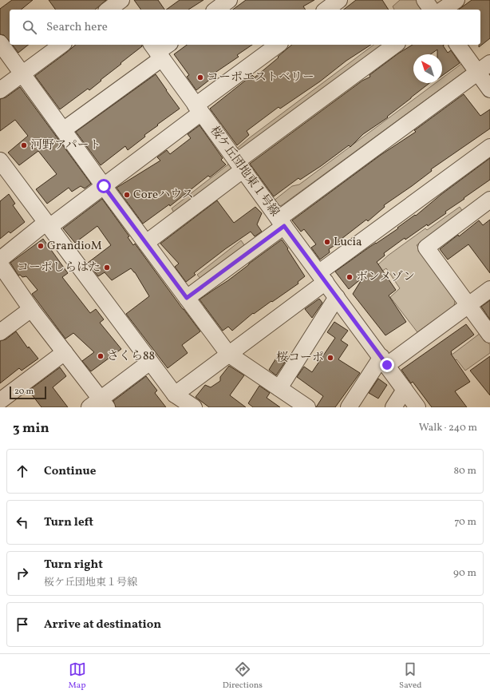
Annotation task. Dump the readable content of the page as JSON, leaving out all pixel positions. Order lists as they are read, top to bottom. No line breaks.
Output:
{"streets":{"street":["桜ケ丘団地東１号線"]},"places":["コーポエストベリー","河野アパート","Coreハウス","Lucia","GrandioM","コーポしらはた","ボンメゾン","さくら88","桜コーポ"],"scale_bar":"20 m","north":"top left","page":{"search":"Search here","scale":"20 m","heading":["3 min","Walk · 240 m"],"list":[["Continue","80 m"],["Turn left","70 m"],["Turn right","桜ケ丘団地東１号線","90 m"],"Arrive at destination"],"nav":["Map","Directions","Saved"]}}
